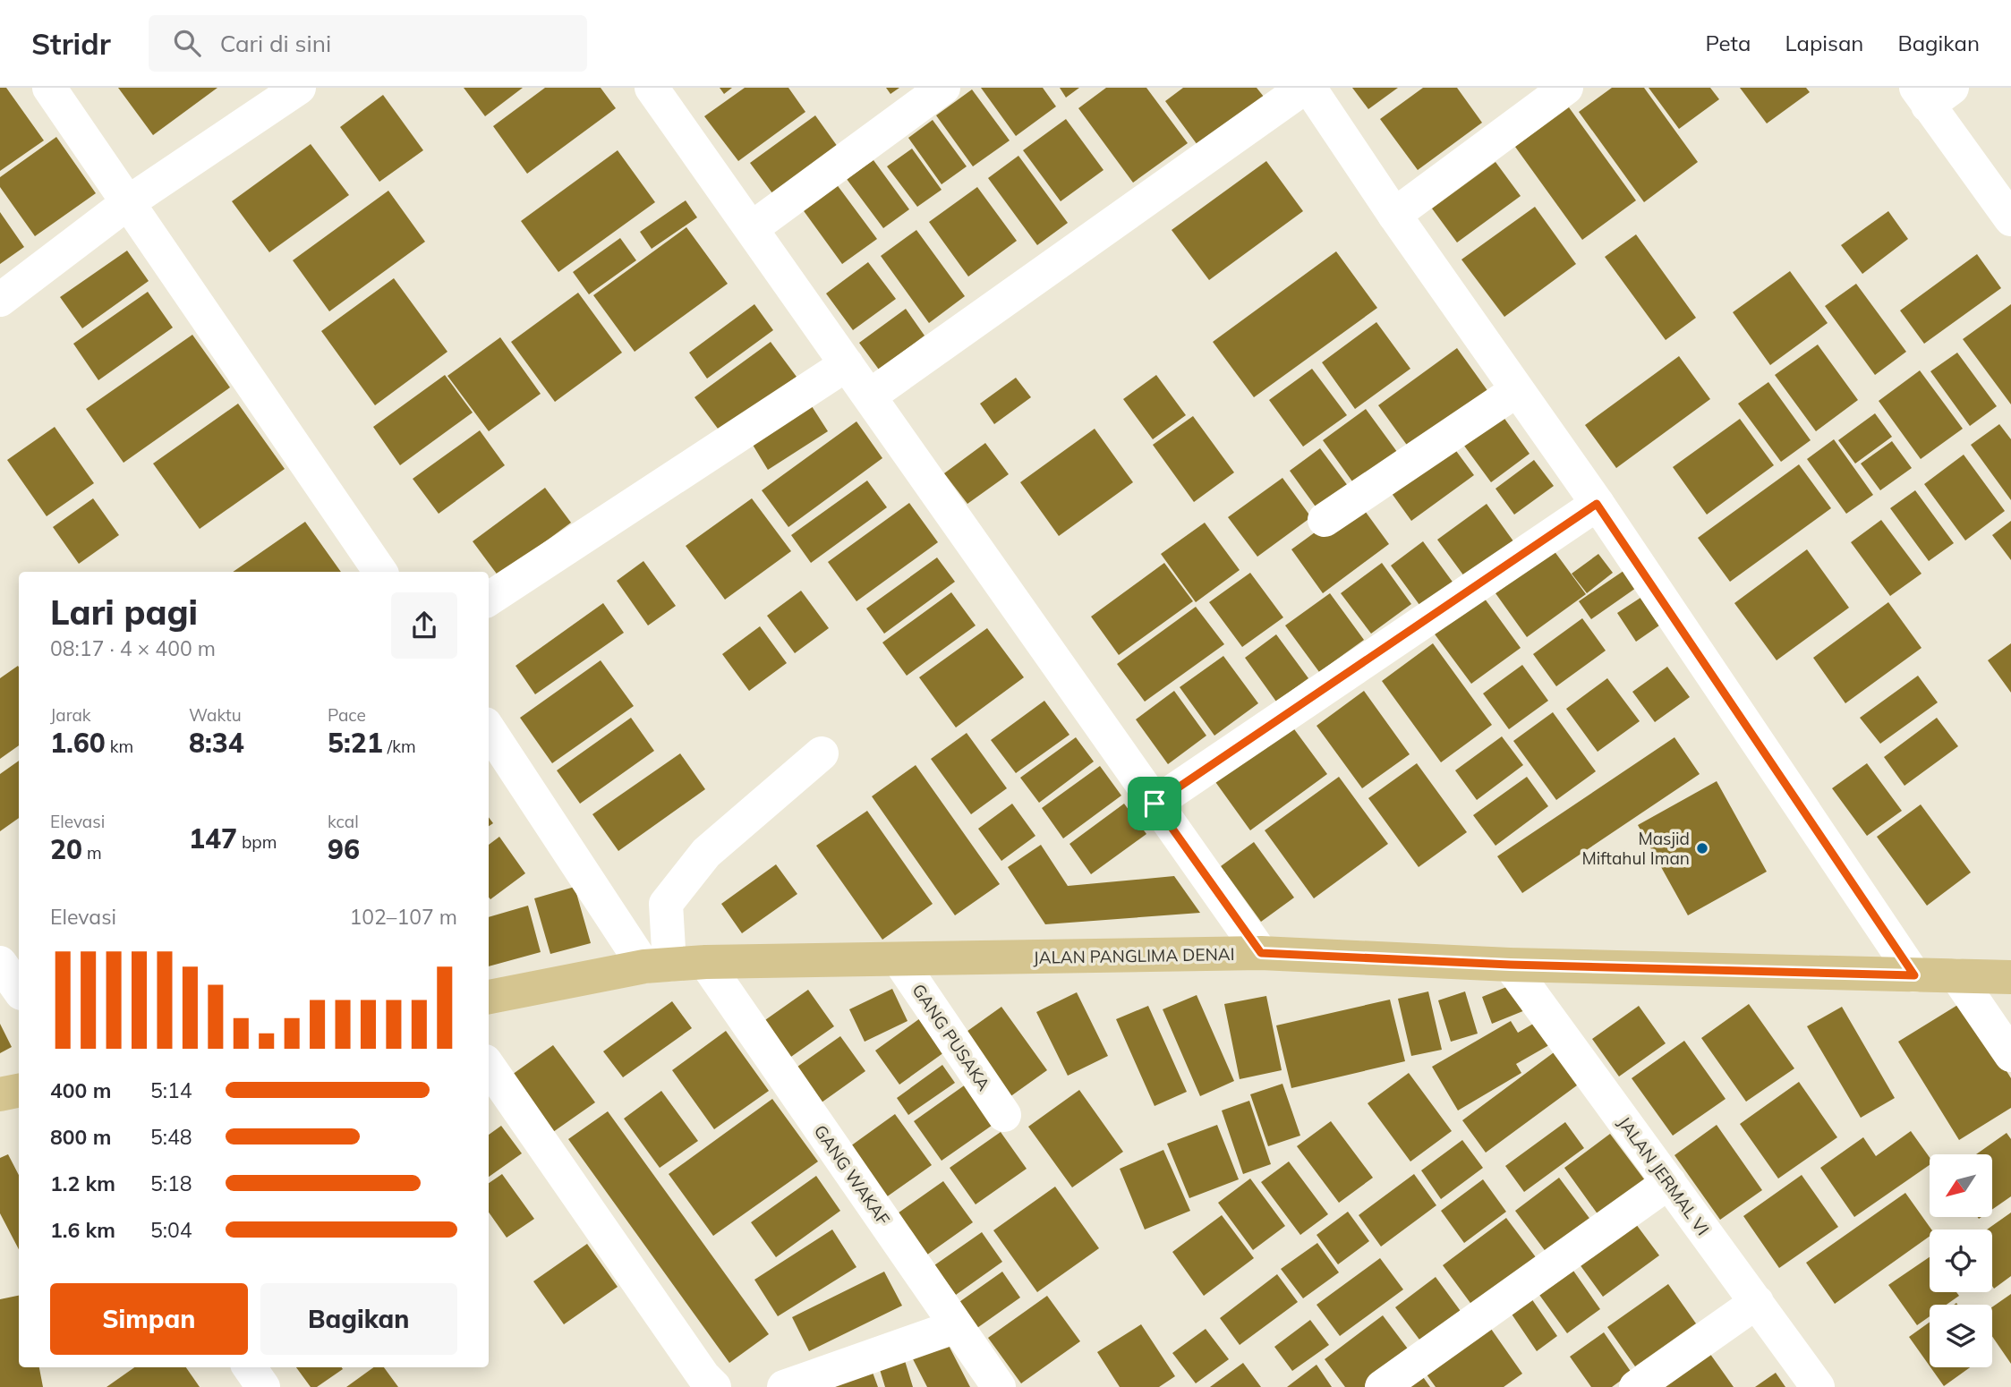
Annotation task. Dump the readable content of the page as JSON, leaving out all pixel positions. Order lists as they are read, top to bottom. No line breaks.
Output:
{"streets":{"main road":["JALAN PANGLIMA DENAI"],"street":["GANG PUSAKA","GANG WAKAF","JALAN JERMAL VI"]},"crossings":[["JALAN PANGLIMA DENAI","GANG PUSAKA"],["JALAN PANGLIMA DENAI","GANG WAKAF"],["JALAN PANGLIMA DENAI","JALAN JERMAL VI"]],"places":["Masjid Miftahul Iman"],"north":"bottom left","page":{"header":"Stridr","search":"Cari di sini","nav":["Peta","Lapisan","Bagikan"],"heading":["Lari pagi","08:17 · 4 × 400 m"],"stats":[["Jarak","1.60 km"],["Waktu","8:34"],["Pace","5:21 /km"],["Elevasi","20 m"],["147 bpm"],["kcal","96"]],"chart":["Elevasi","102–107 m"],"list":[{"name":"400 m","note":"5:14"},{"name":"800 m","note":"5:48"},{"name":"1.2 km","note":"5:18"},{"name":"1.6 km","note":"5:04"}],"buttons":["Simpan","Bagikan"]}}
